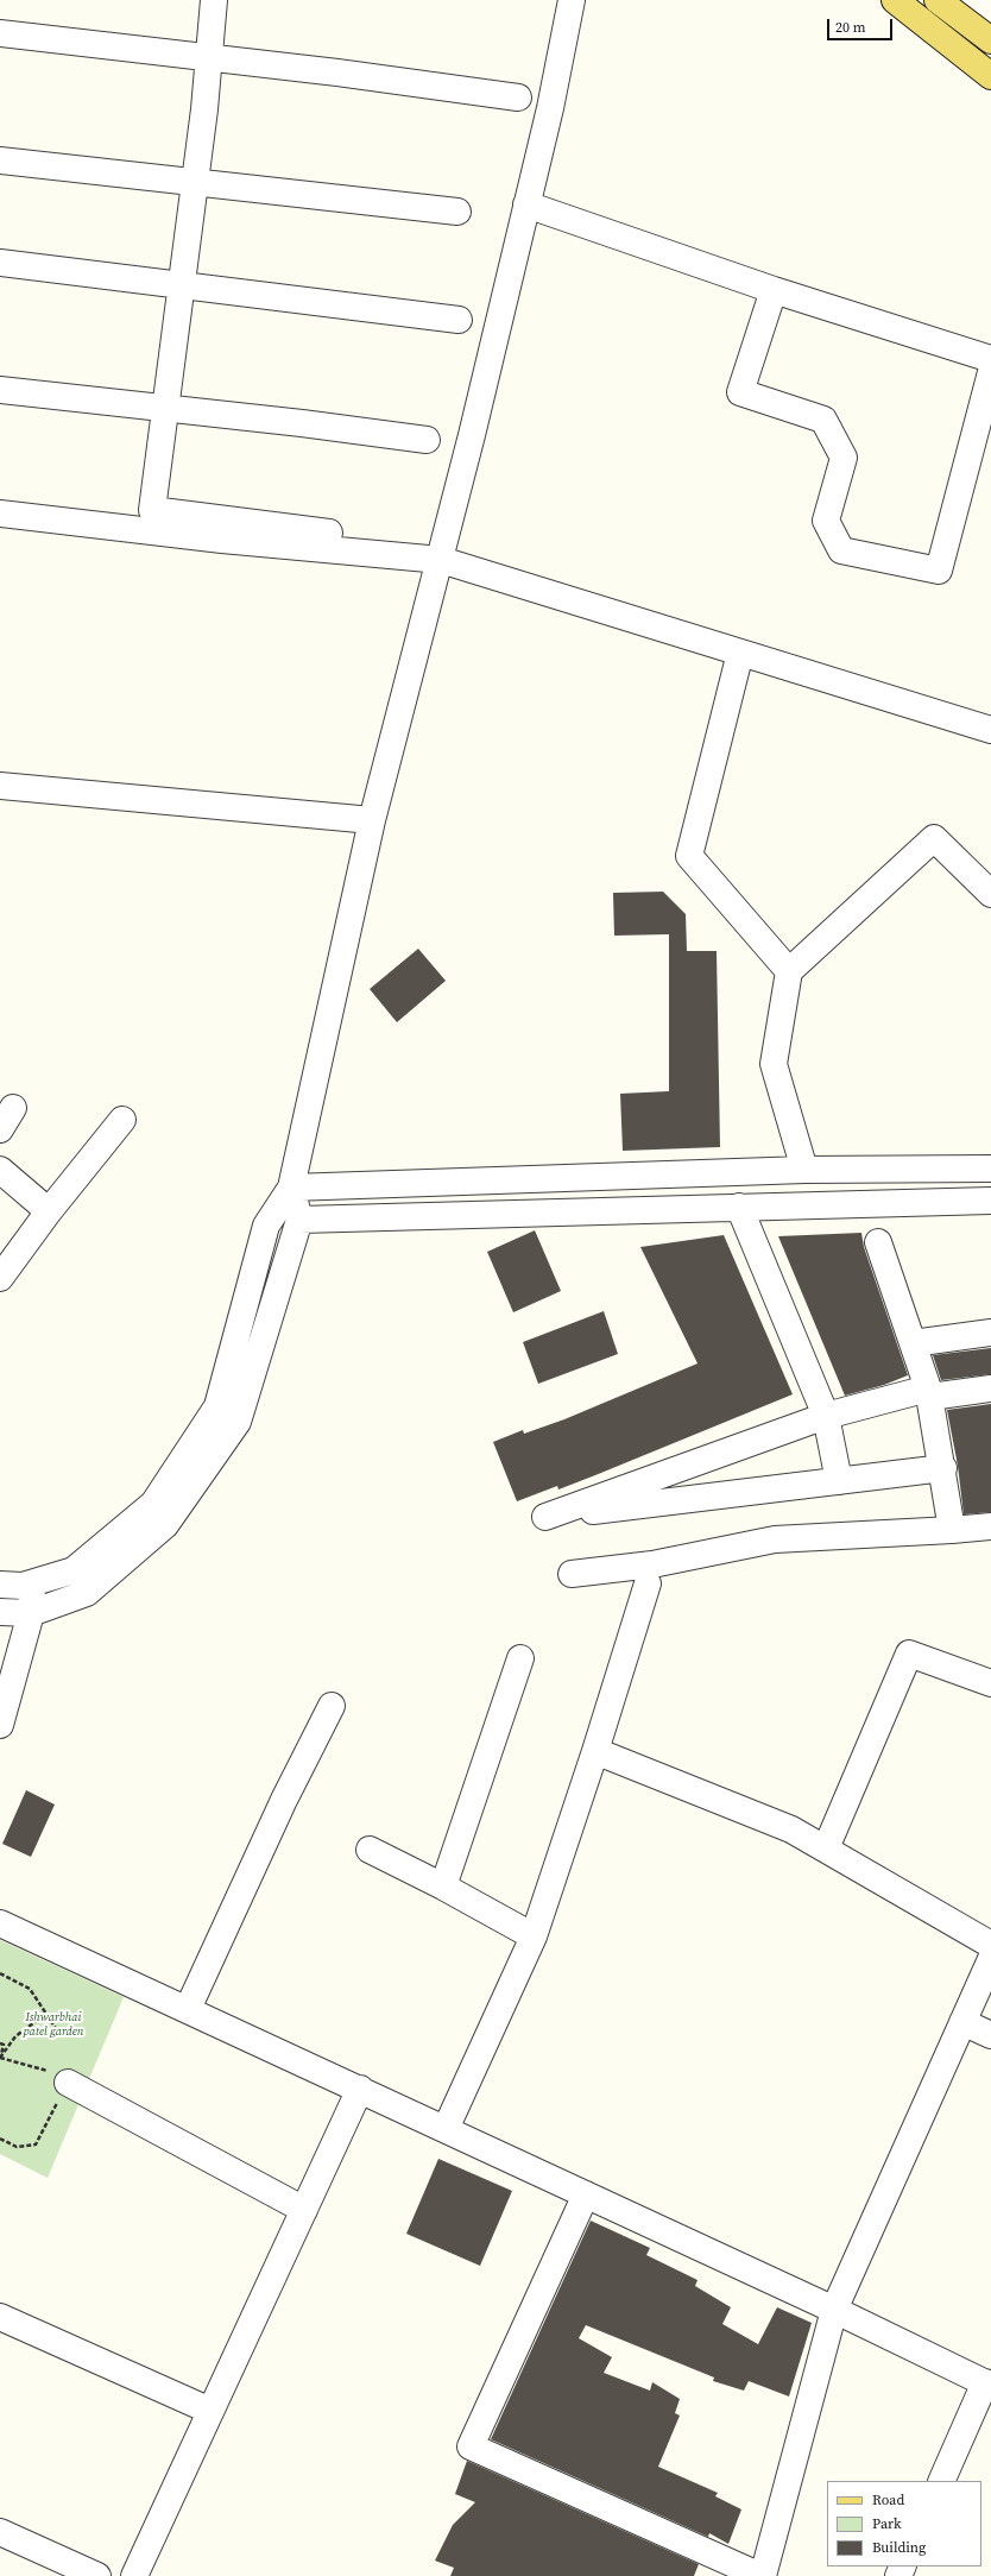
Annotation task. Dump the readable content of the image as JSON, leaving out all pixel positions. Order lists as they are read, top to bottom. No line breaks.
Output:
{"parks":["Ishwarbhai patel garden"],"legend":["Road","Park","Building"],"scale_bar":"20 m"}
